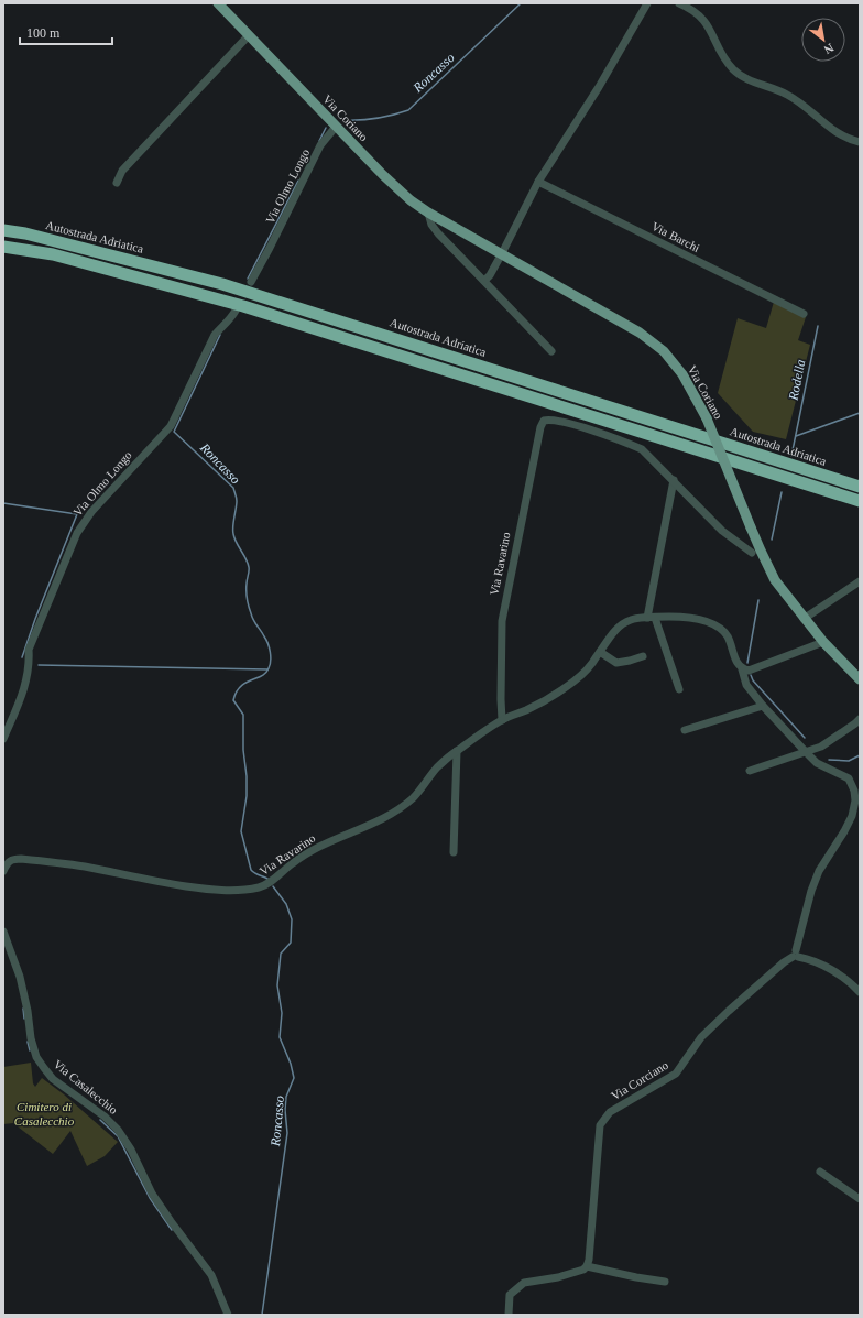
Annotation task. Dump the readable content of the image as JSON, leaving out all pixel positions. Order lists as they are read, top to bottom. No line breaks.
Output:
{"streets":{"highway":["Autostrada Adriatica"],"main road":["Via Coriano"],"street":["Via Olmo Longo","Via Barchi","Via Ravarino","Via Corciano","Via Casalecchio"]},"crossings":[["Via Coriano","Via Olmo Longo"],["Via Ravarino","Via Corciano"]],"water":["Roncasso","Rodella"],"parks":["Cimitero di Casalecchio"],"scale_bar":"100 m","north":"bottom right"}
